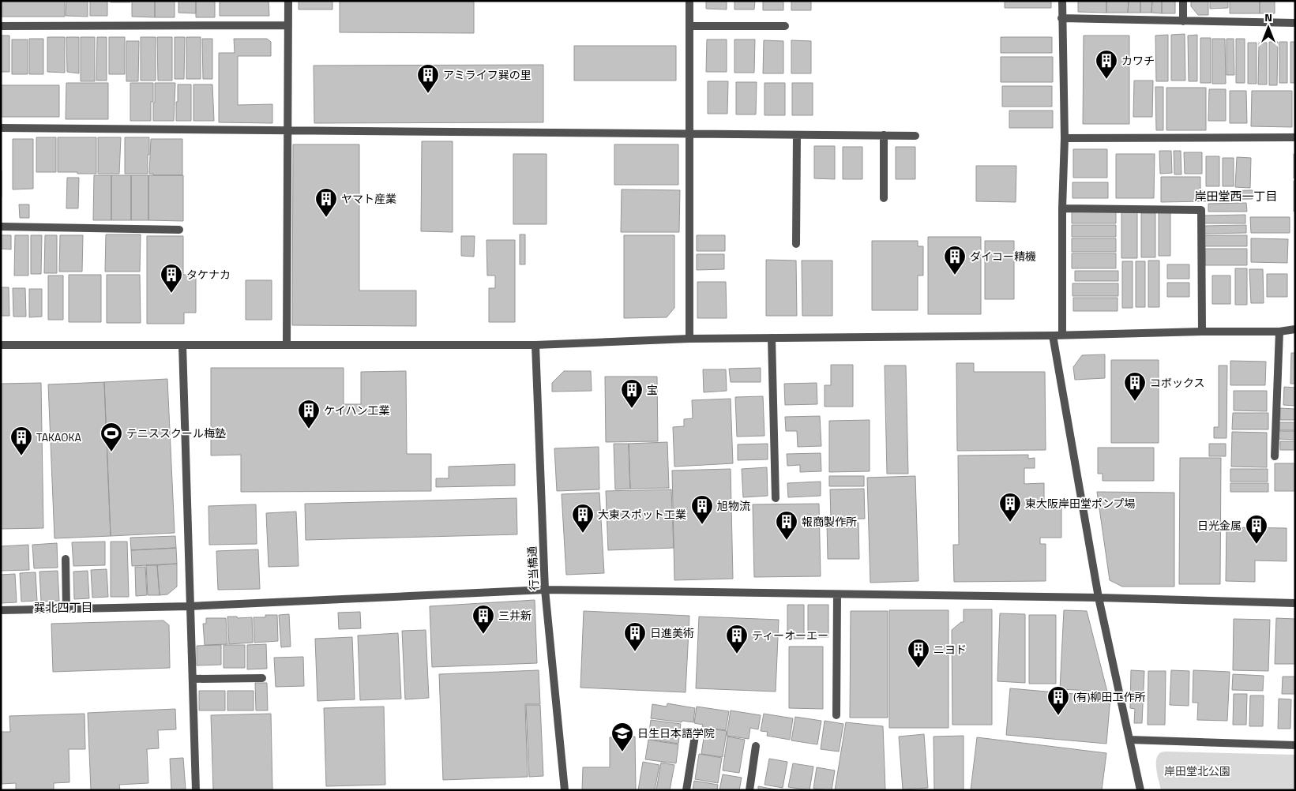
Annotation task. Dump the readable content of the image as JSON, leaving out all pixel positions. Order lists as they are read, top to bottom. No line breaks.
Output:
{"streets":{"street":["行当橋通"]},"districts":["岸田堂西一丁目","巽北四丁目"],"parks":["岸田堂北公園"],"places":{"building":["カワチ","アミライフ巽の里","ヤマト産業","ダイコー精機","タケナカ","コボックス","宝","ケイハン工業","TAKAOKA","東大阪岸田堂ポンプ場","旭物流","大東スポット工業","報商製作所","日光金属","三井新","日進美術","ティーオーエー","ニヨド","(有)柳田工作所"],"sports":["テニススクール梅塾"],"school or university":["日生日本語学院"]},"north":"top"}
